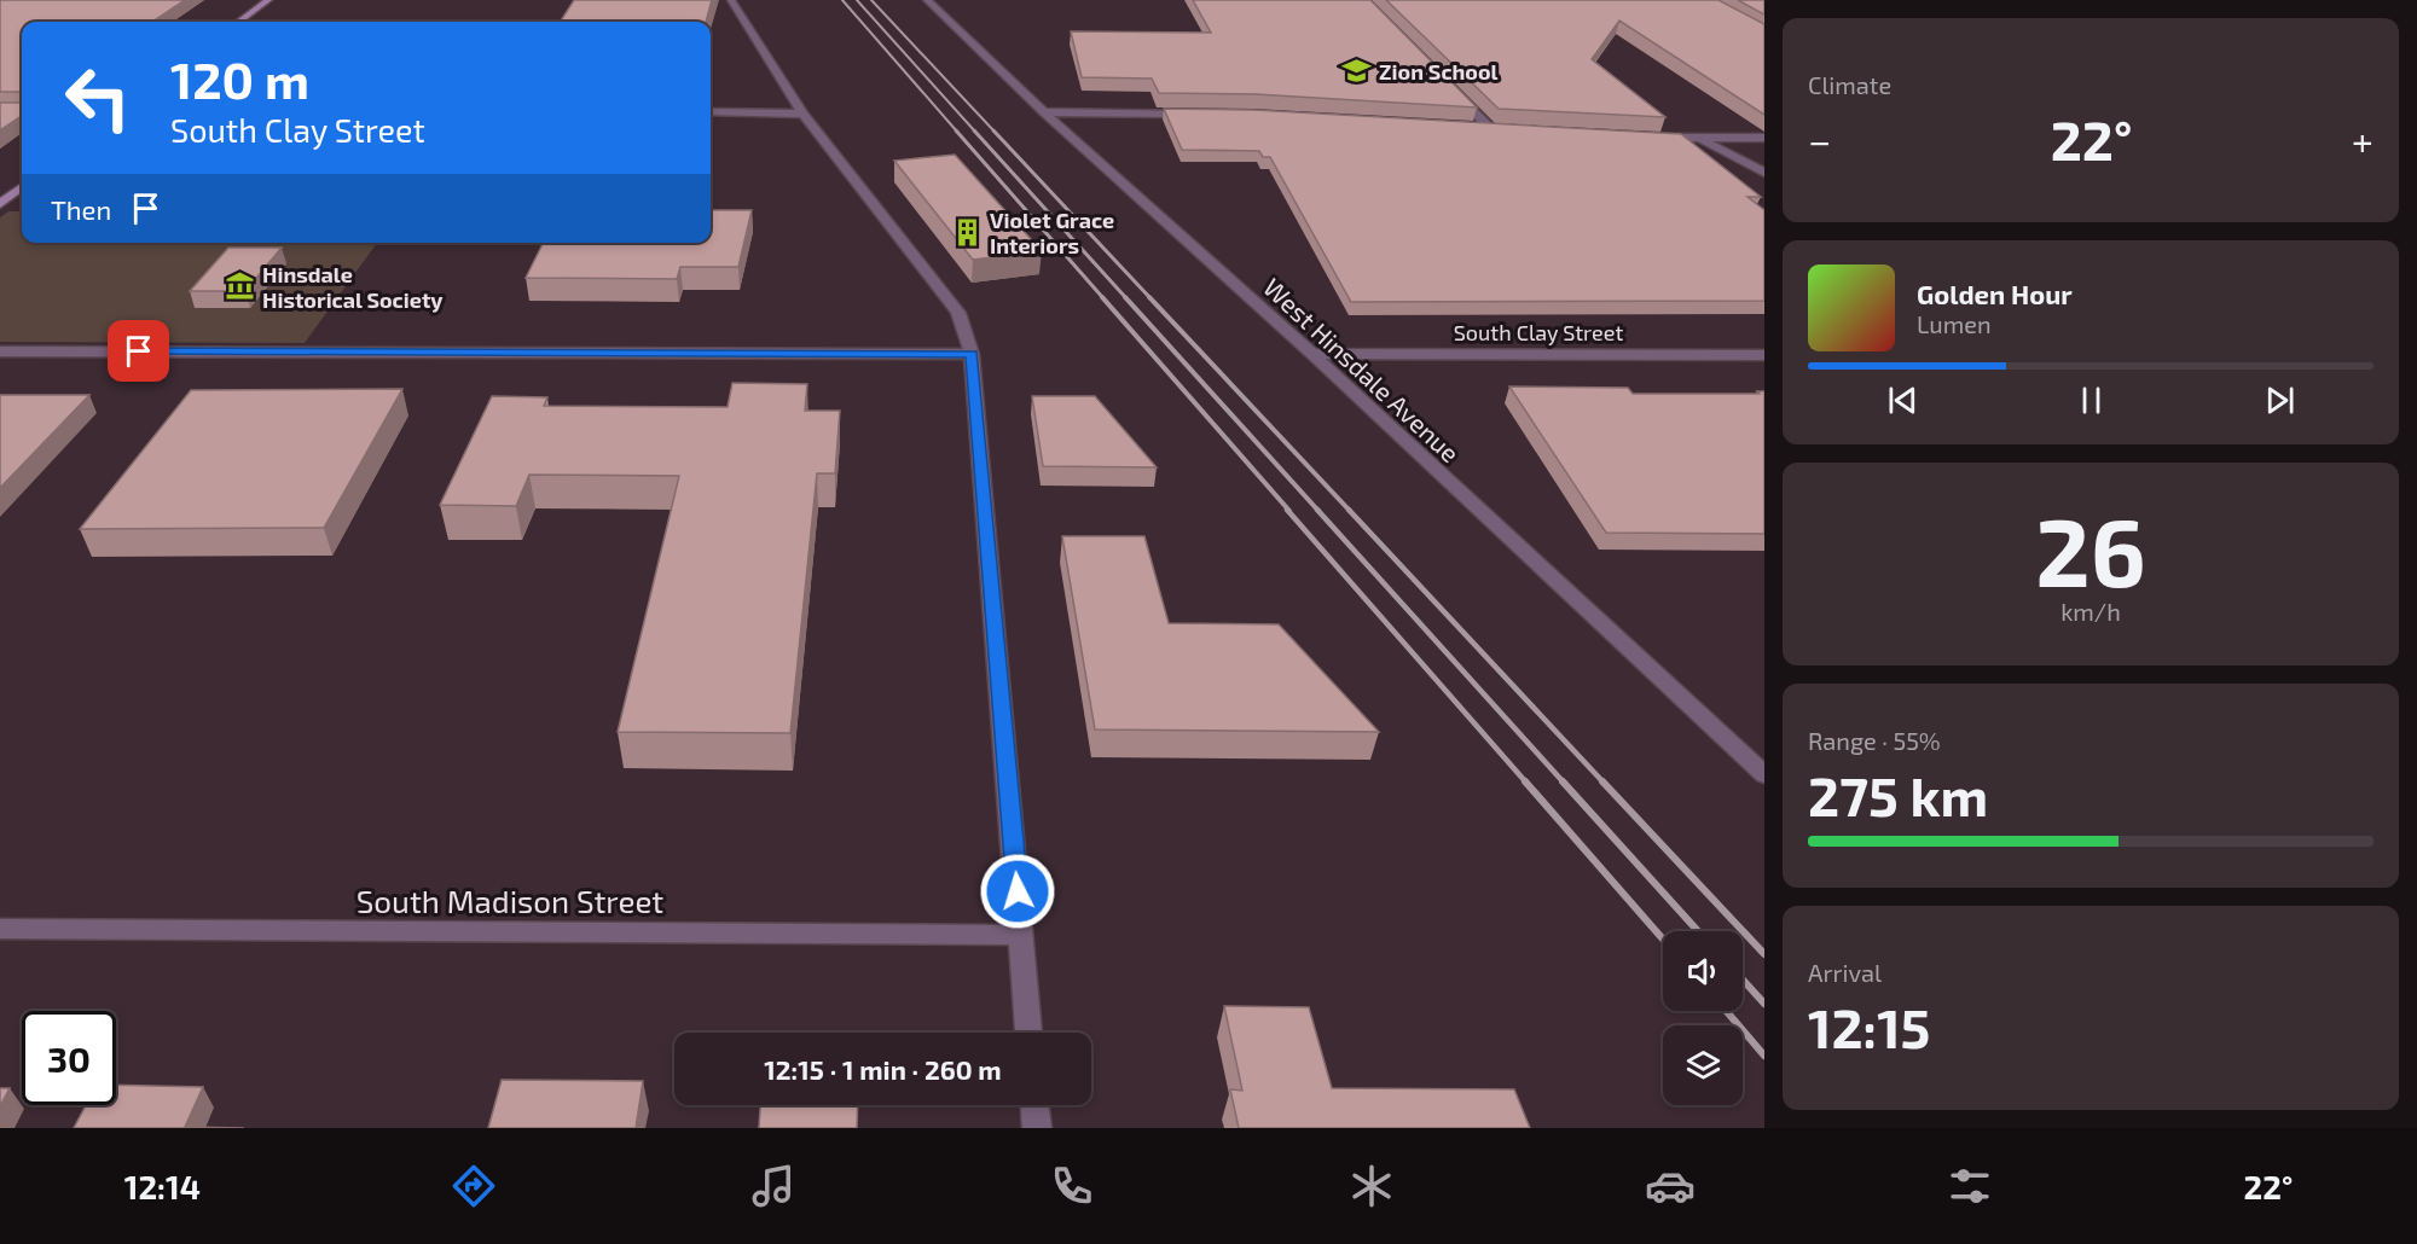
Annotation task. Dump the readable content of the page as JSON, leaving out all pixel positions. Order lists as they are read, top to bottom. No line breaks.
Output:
{"streets":{"street":["South Clay Street","West Hinsdale Avenue","South Madison Street"]},"crossings":[["South Clay Street","West Hinsdale Avenue"]],"places":{"school or university":["Zion School"],"building":["Violet Grace Interiors"],"museum":["Hinsdale Historical Society"]},"page":{"tile":["Climate",["26","km/h"],["Range · 55%","275 km"],["Arrival","12:15"]],"turn":["120 m","South Clay Street"],"heat":["−","22°","+"],"then":"Then","song":["Golden Hour","Lumen"],"limit":"30","trip":"12:15 · 1 min · 260 m","tabs":["12:14","22°"]}}
